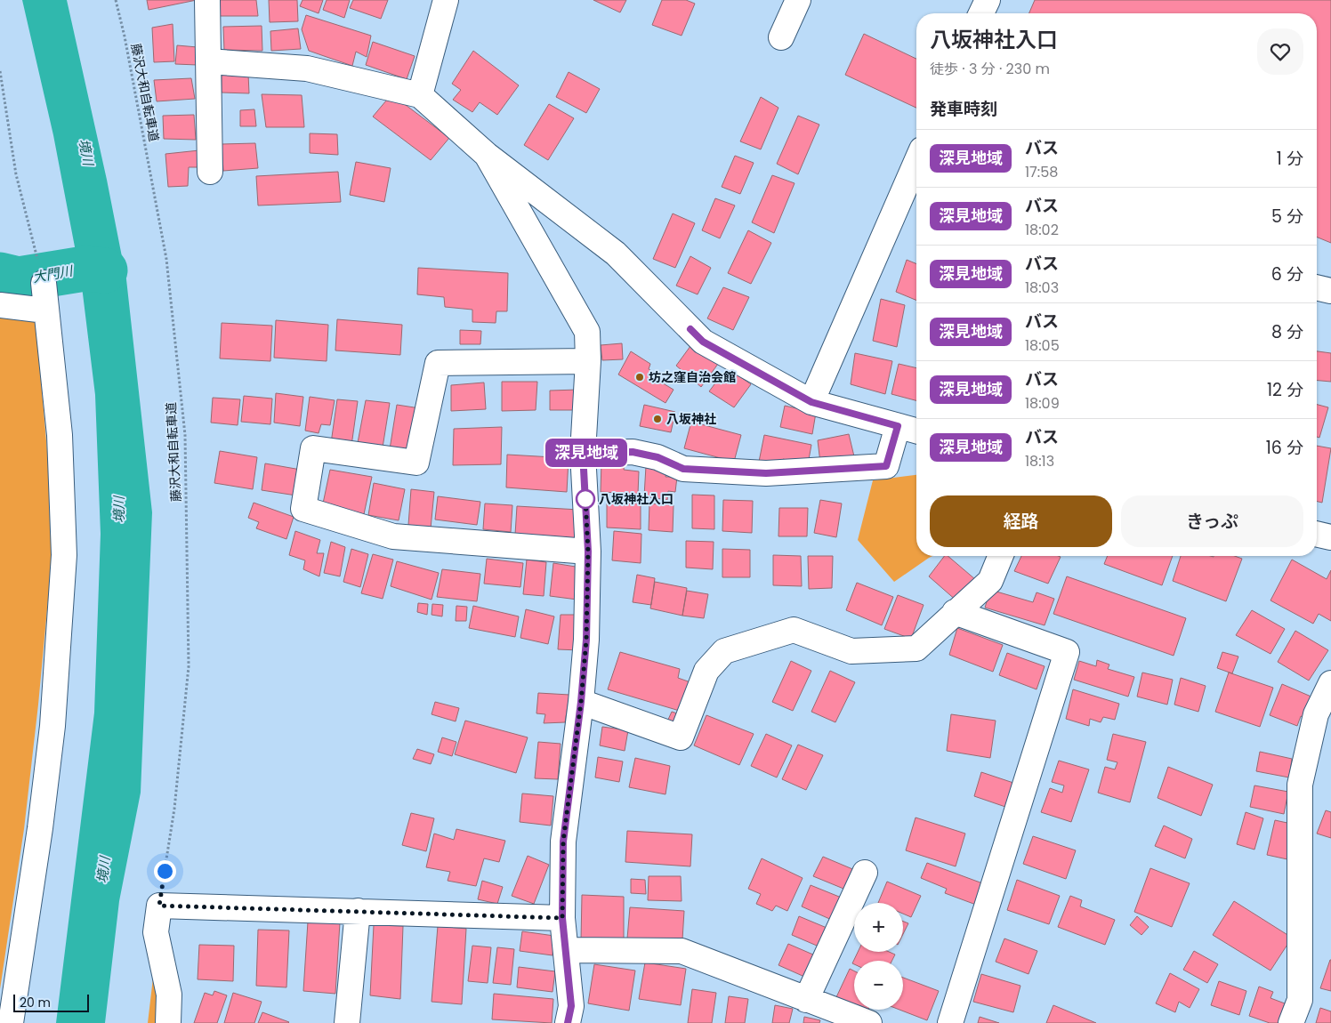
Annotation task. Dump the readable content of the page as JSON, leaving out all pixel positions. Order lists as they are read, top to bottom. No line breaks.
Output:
{"streets":{"path":["藤沢大和自転車道"]},"water":["境川","大門川"],"places":["坊之窪自治会館","八坂神社","八坂神社入口"],"lines":["bus line 深見地域"],"scale_bar":"20 m","page":{"on_map":"深見地域","heading":[["八坂神社入口","徒歩 · 3 分 · 230 m"],"発車時刻"],"list":[{"mark":"深見地域","name":"バス","note":"17:58","value":"1 分"},{"mark":"深見地域","name":"バス","note":"18:02","value":"5 分"},{"mark":"深見地域","name":"バス","note":"18:03","value":"6 分"},{"mark":"深見地域","name":"バス","note":"18:05","value":"8 分"},{"mark":"深見地域","name":"バス","note":"18:09","value":"12 分"},{"mark":"深見地域","name":"バス","note":"18:13","value":"16 分"}],"buttons":["経路","きっぷ"],"map_buttons":["+","−"],"scale":"20 m"}}
